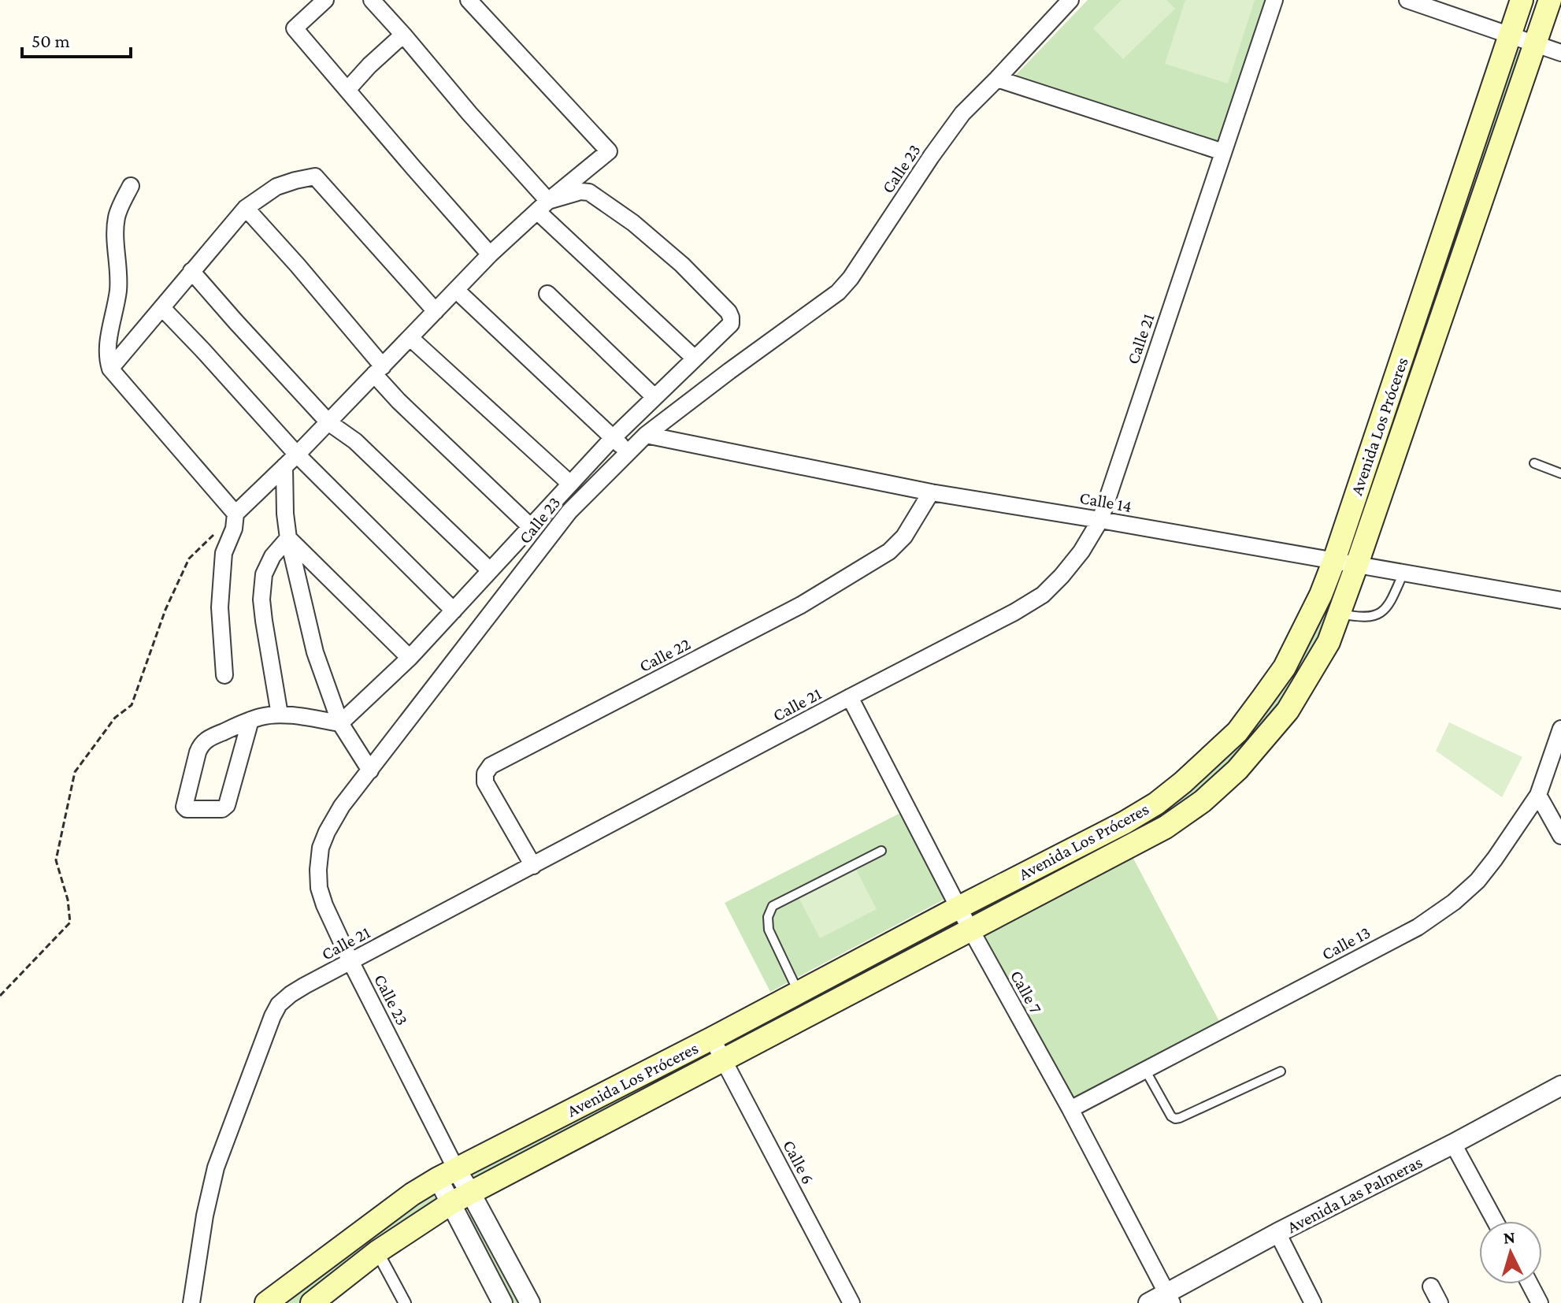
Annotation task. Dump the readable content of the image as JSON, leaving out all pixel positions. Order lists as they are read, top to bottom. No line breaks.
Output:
{"streets":{"main road":["Avenida Los Próceres"],"street":["Calle 23","Calle 21","Calle 14","Calle 22","Calle 13","Calle 7","Calle 6","Avenida Las Palmeras"]},"crossings":[["Calle 23","Calle 21"],["Calle 23","Avenida Los Próceres"],["Calle 23","Calle 14"],["Calle 21","Calle 14"],["Calle 21","Calle 22"],["Calle 21","Calle 7"],["Avenida Los Próceres","Calle 14"],["Avenida Los Próceres","Calle 7"],["Avenida Los Próceres","Calle 6"],["Calle 14","Calle 22"],["Calle 13","Calle 7"],["Calle 7","Avenida Las Palmeras"]],"scale_bar":"50 m","north":"top"}
